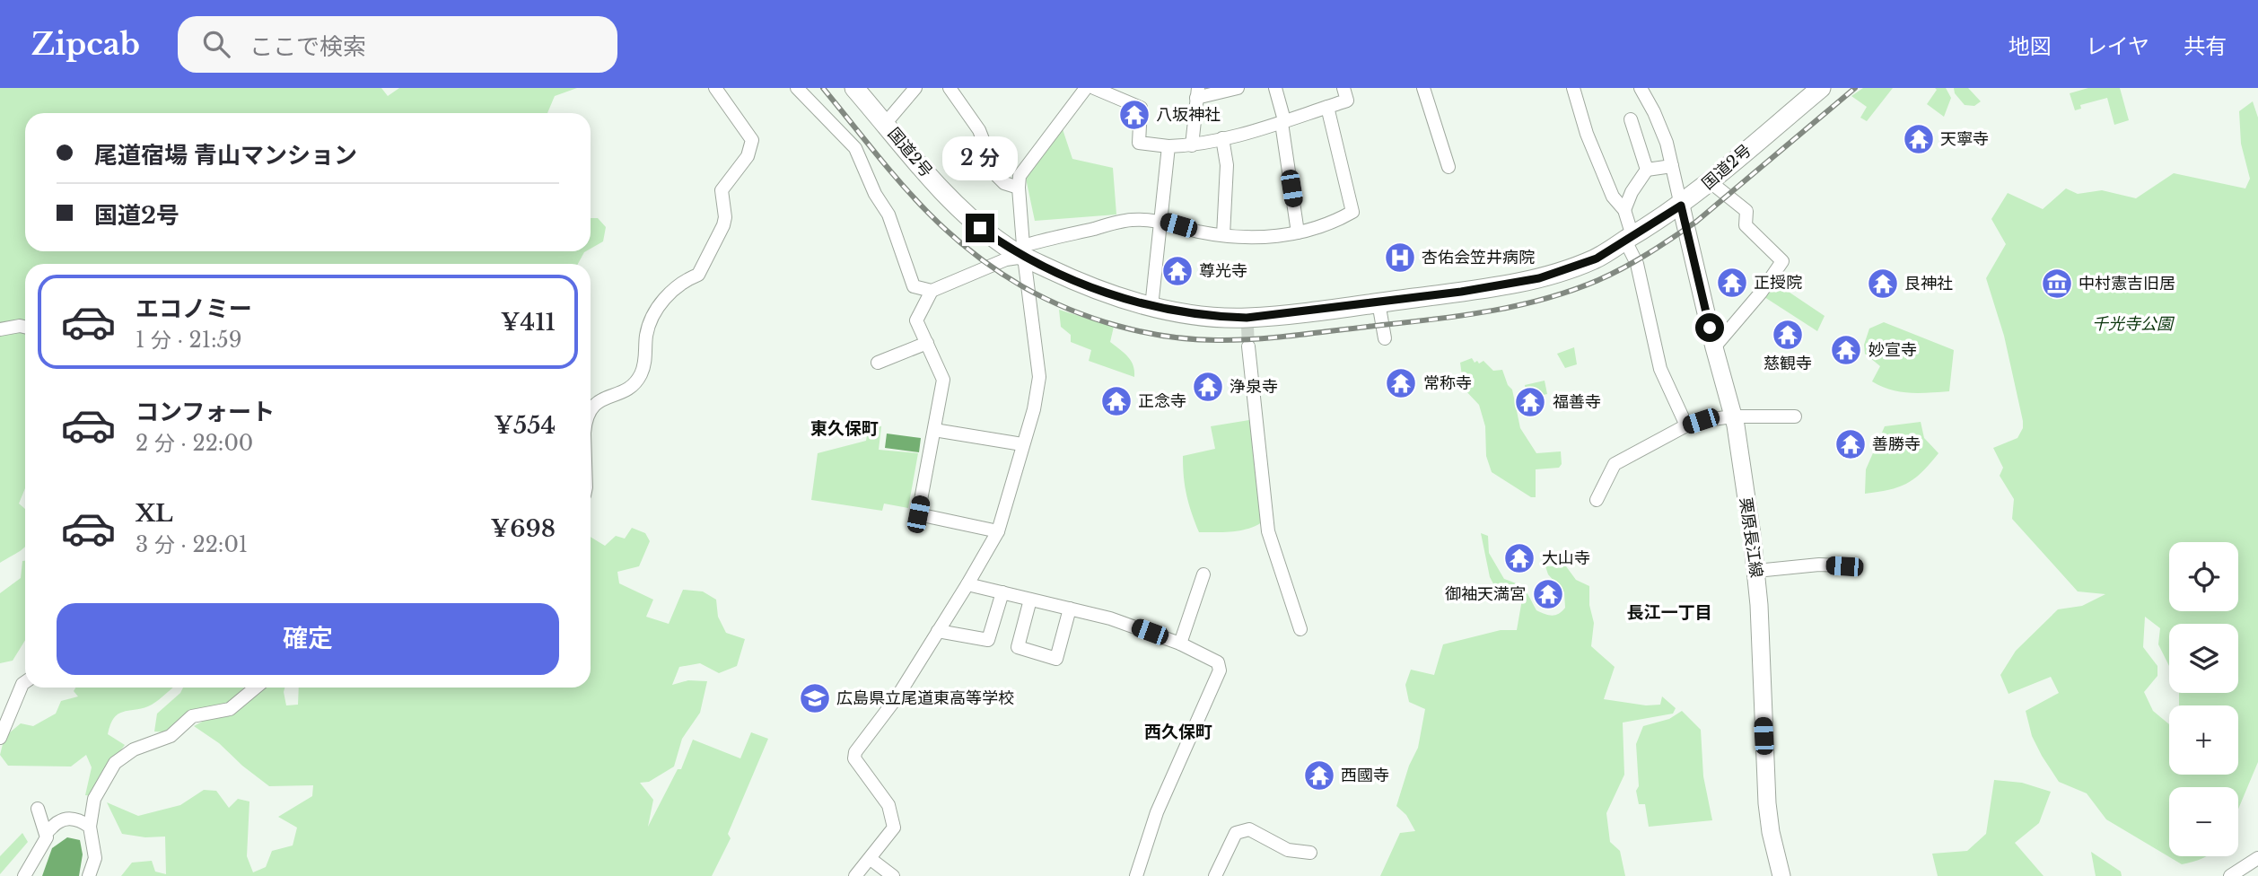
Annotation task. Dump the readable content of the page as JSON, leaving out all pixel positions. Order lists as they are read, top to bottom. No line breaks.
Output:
{"streets":{"highway":["国道2号"],"main road":["栗原長江線"]},"crossings":[["国道2号","栗原長江線"]],"districts":["東久保町","長江一丁目","西久保町"],"parks":["千光寺公園"],"places":{"temple":["八坂神社","天寧寺","尊光寺","正授院","艮神社","慈観寺","妙宣寺","常称寺","浄泉寺","正念寺","福善寺","善勝寺","大山寺","御袖天満宮","西國寺"],"hospital":["杏佑会笠井病院"],"museum":["中村憲吉旧居"],"school or university":["広島県立尾道東高等学校"]},"page":{"header":"Zipcab","search":"ここで検索","nav":["地図","レイヤ","共有"],"banner":["尾道宿場 青山マンション","国道2号"],"bubble":"2 分","list":[{"name":"エコノミー","note":"1 分 · 21:59","value":"¥411"},{"name":"コンフォート","note":"2 分 · 22:00","value":"¥554"},{"name":"XL","note":"3 分 · 22:01","value":"¥698"}],"map_buttons":["+","−"],"buttons":"確定"}}
